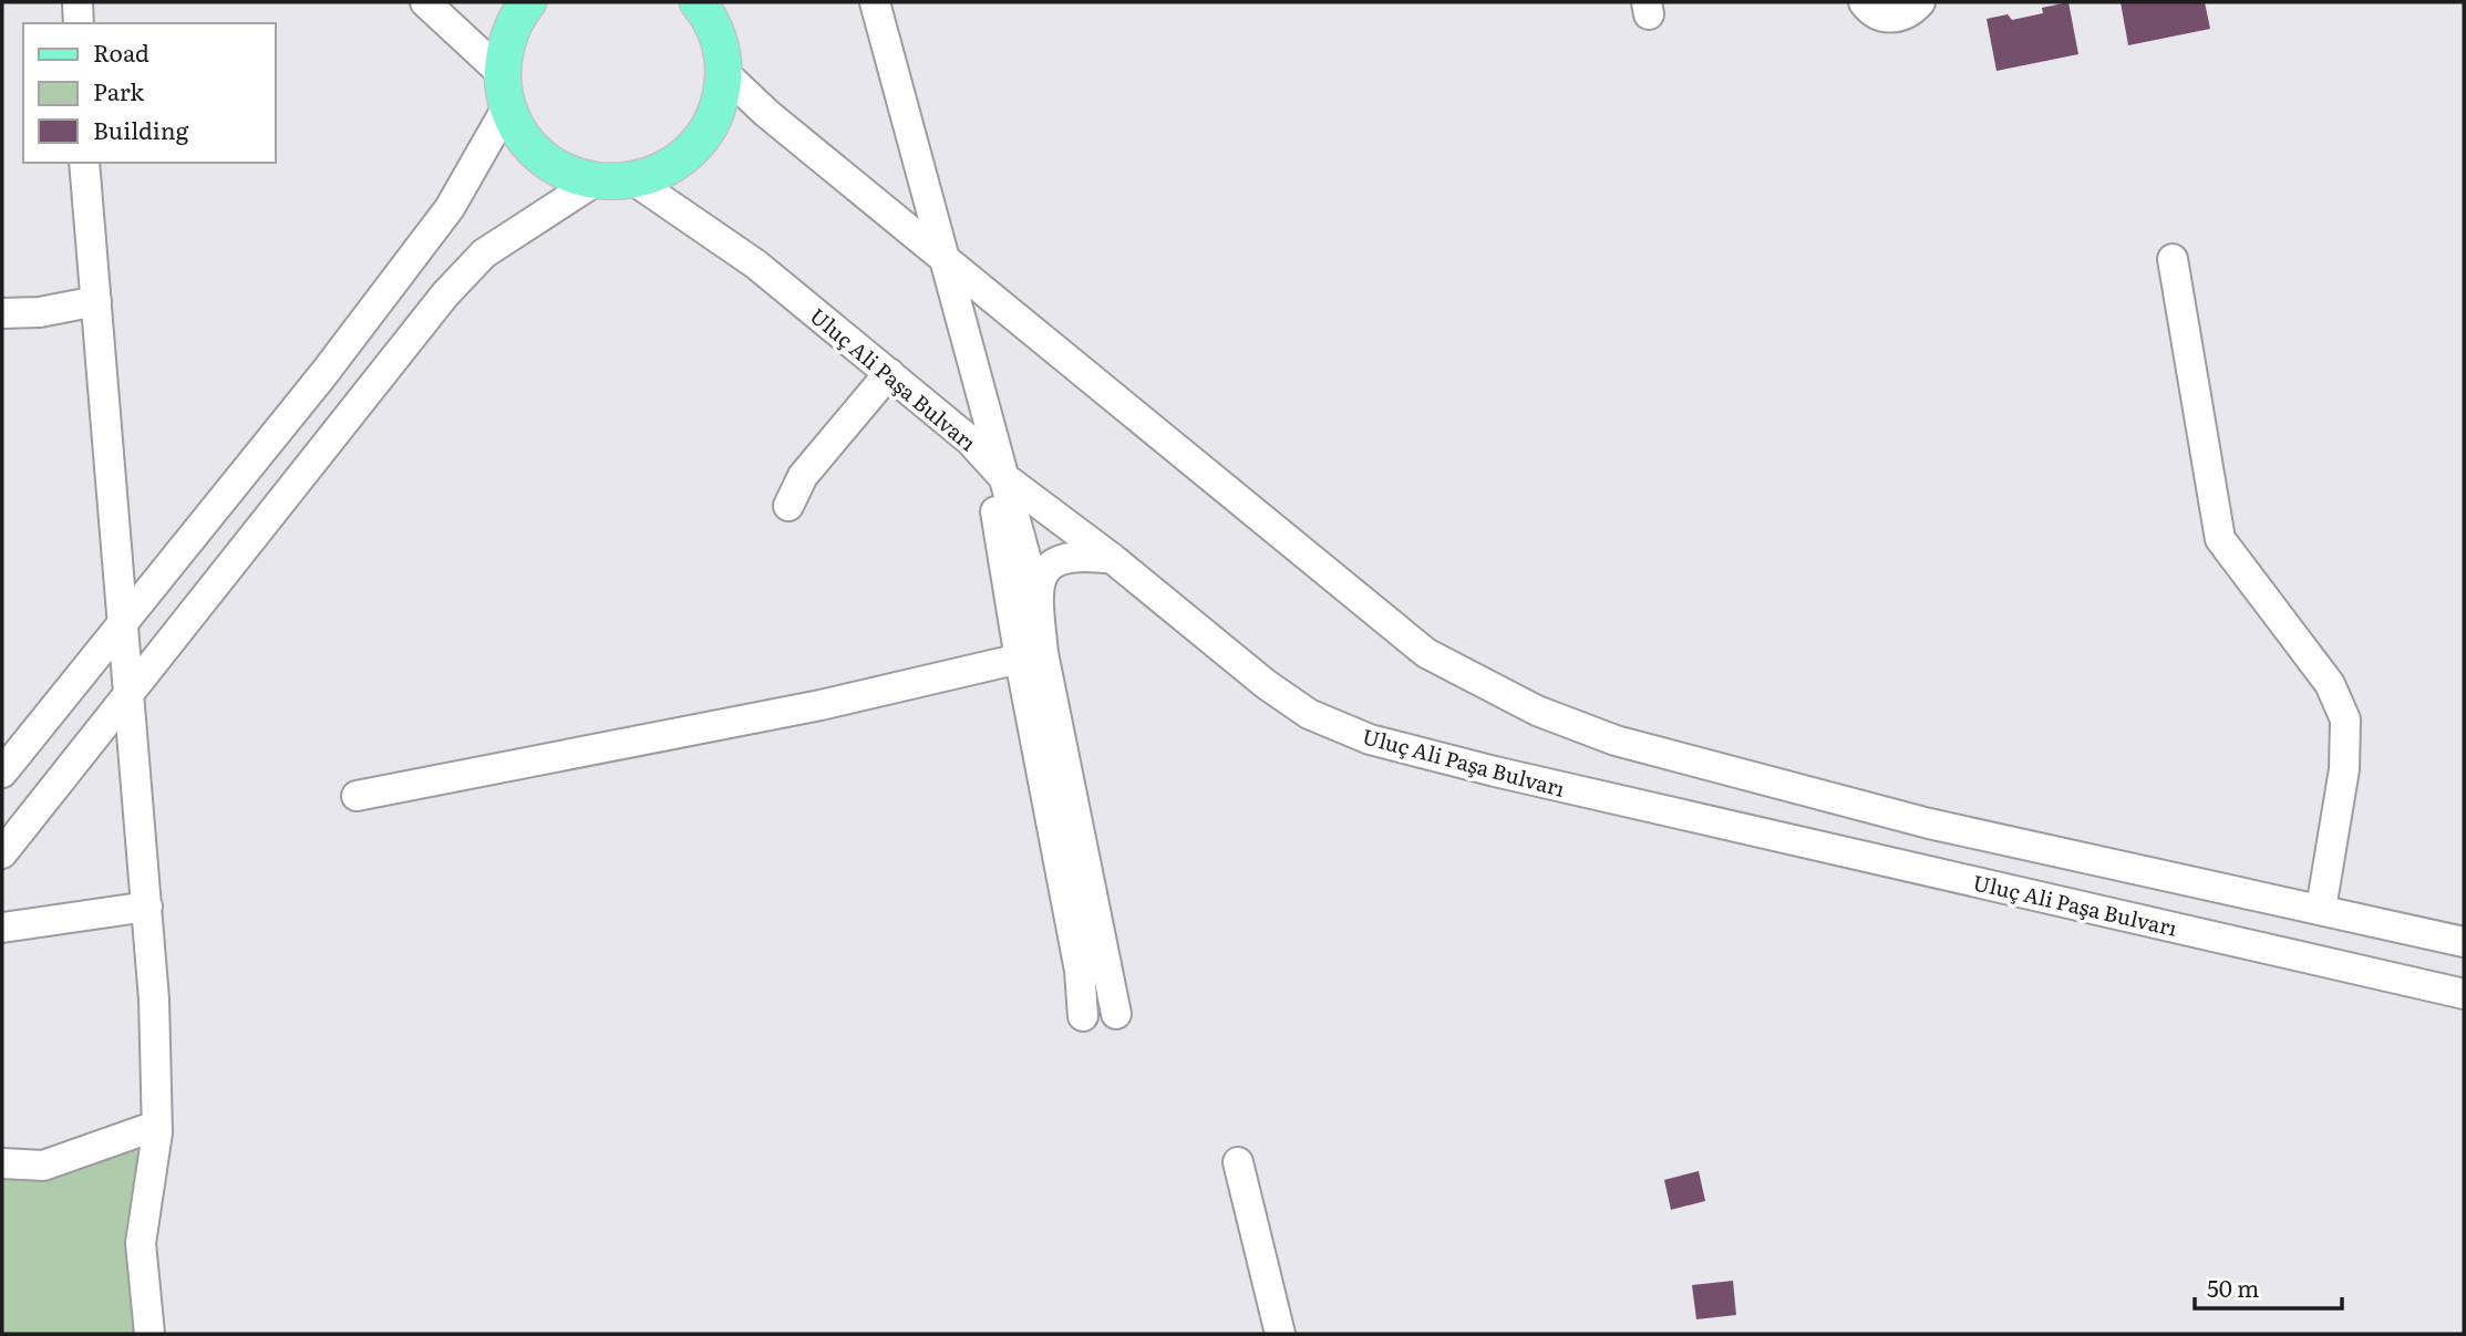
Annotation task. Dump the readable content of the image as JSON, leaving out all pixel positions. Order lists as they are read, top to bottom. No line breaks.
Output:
{"streets":{"street":["Uluç Ali Paşa Bulvarı"]},"legend":["Road","Park","Building"],"scale_bar":"50 m"}
